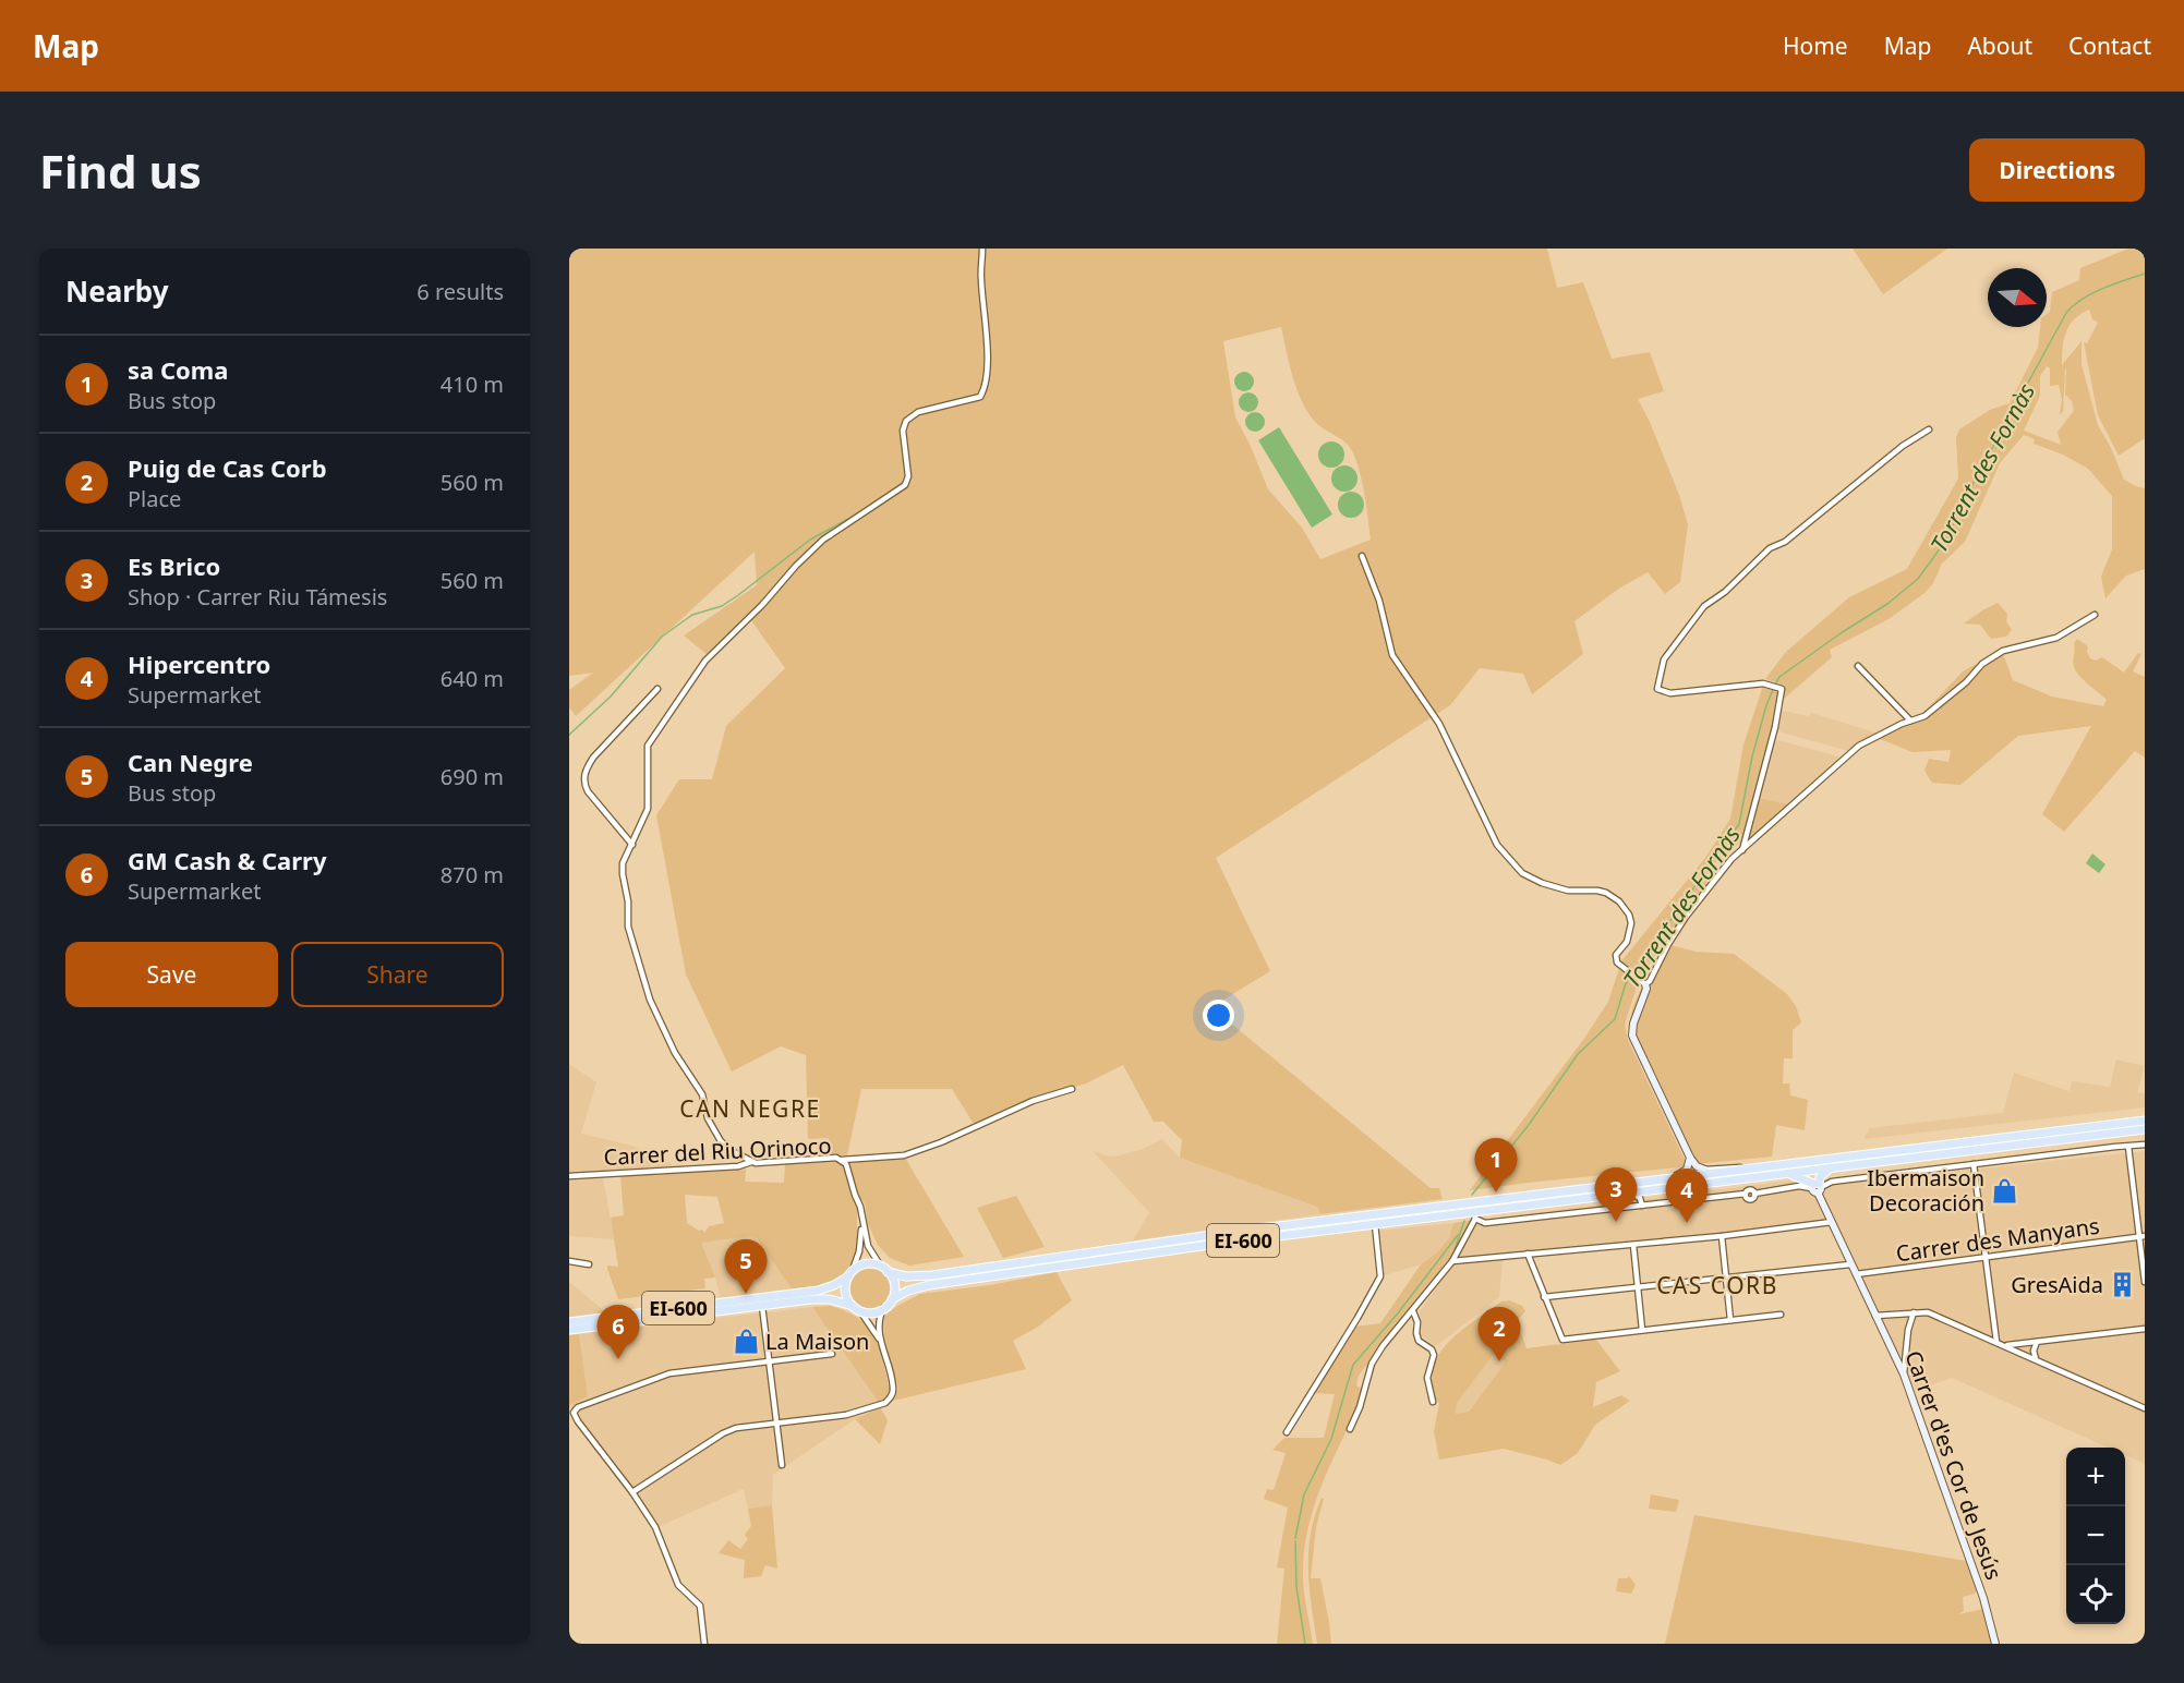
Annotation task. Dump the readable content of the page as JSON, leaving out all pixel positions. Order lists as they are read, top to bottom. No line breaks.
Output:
{"streets":{"main road":["EI-600"],"street":["Carrer del Riu Orinoco","Carrer des Manyans","Carrer d'es Cor de Jesús"]},"crossings":[["Carrer del Riu Orinoco","EI-600"],["Carrer des Manyans","Carrer d'es Cor de Jesús"]],"districts":["CAN NEGRE","CAS CORB"],"water":["Torrent des Fornàs"],"places":{"shop":["Ibermaison Decoración","La Maison"],"building":["GresAida"]},"north":"right","page":{"header":"Map","nav":["Home","Map","About","Contact"],"buttons":["Directions",["Save","Share"]],"title":"Find us","heading":["Nearby","6 results"],"list":[{"mark":"1","name":"sa Coma","note":"Bus stop","value":"410 m"},{"mark":"2","name":"Puig de Cas Corb","note":"Place","value":"560 m"},{"mark":"3","name":"Es Brico","note":"Shop · Carrer Riu Támesis","value":"560 m"},{"mark":"4","name":"Hipercentro","note":"Supermarket","value":"640 m"},{"mark":"5","name":"Can Negre","note":"Bus stop","value":"690 m"},{"mark":"6","name":"GM Cash & Carry","note":"Supermarket","value":"870 m"}],"pins":["1","3","4","5","6","2"],"map_buttons":["+","−"]}}
